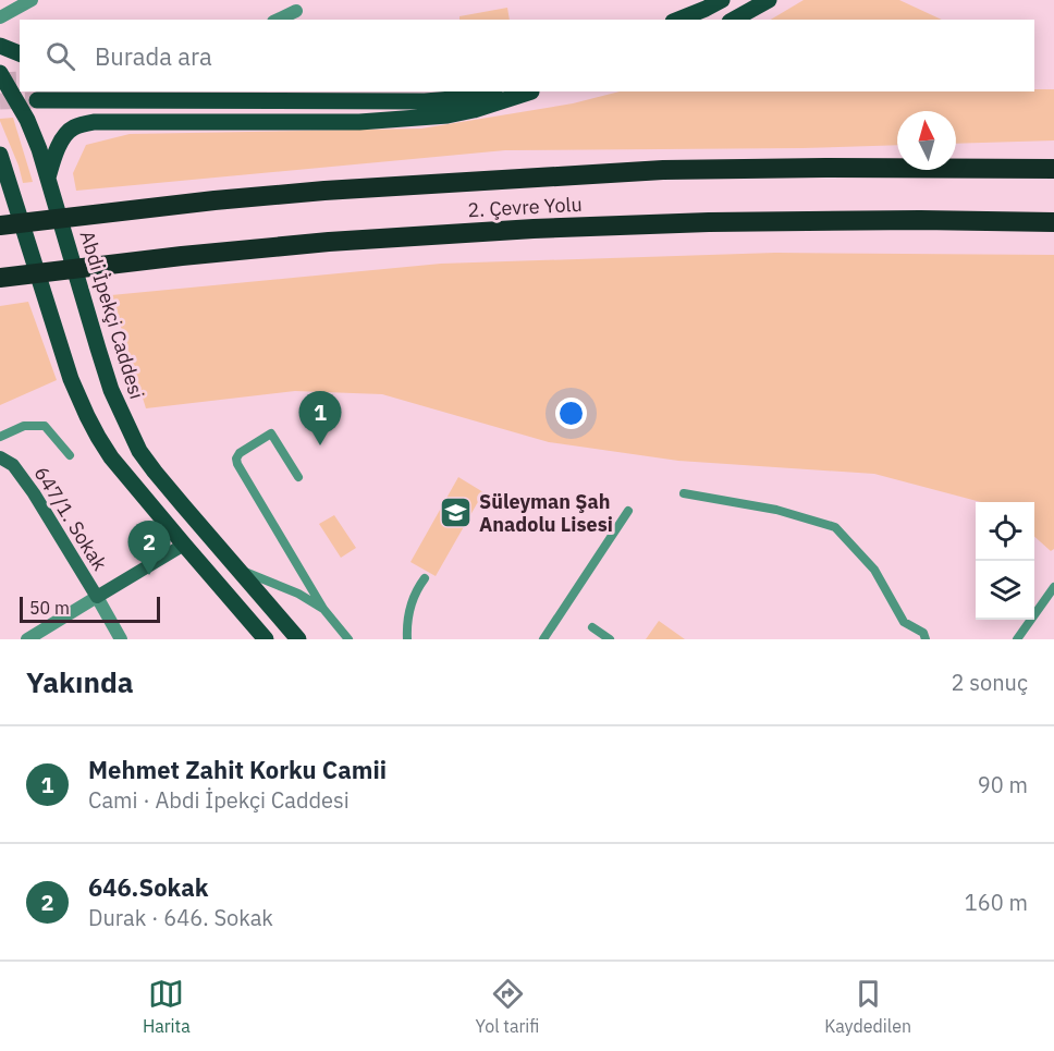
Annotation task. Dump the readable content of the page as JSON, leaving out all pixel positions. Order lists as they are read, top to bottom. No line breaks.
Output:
{"streets":{"highway":["2. Çevre Yolu"],"main road":["Abdi İpekçi Caddesi"],"street":["647/1. Sokak"]},"places":{"school or university":["Süleyman Şah Anadolu Lisesi"]},"scale_bar":"50 m","north":"top","page":{"search":"Burada ara","pins":["1","2"],"scale":"50 m","heading":["Yakında","2 sonuç"],"list":[{"mark":"1","name":"Mehmet Zahit Korku Camii","note":"Cami · Abdi İpekçi Caddesi","value":"90 m"},{"mark":"2","name":"646.Sokak","note":"Durak · 646. Sokak","value":"160 m"}],"nav":["Harita","Yol tarifi","Kaydedilen"]}}
